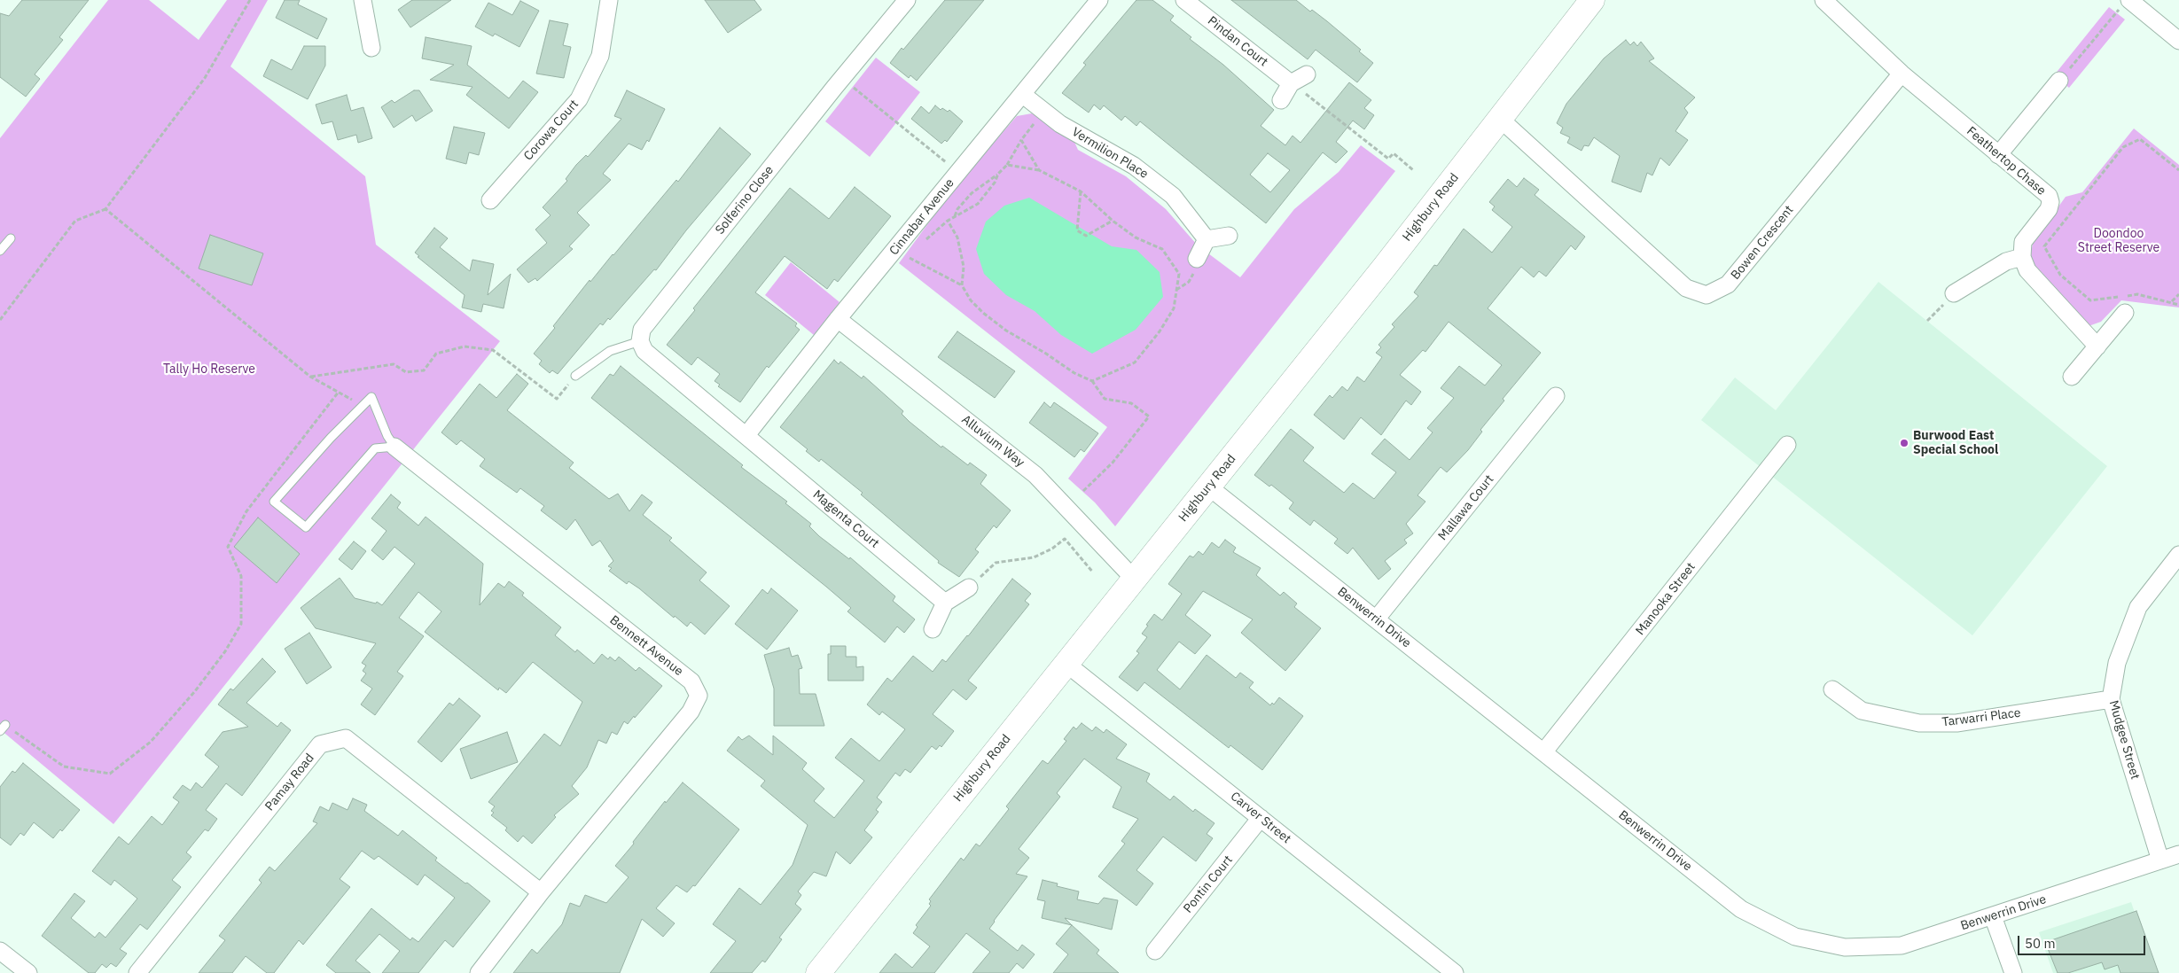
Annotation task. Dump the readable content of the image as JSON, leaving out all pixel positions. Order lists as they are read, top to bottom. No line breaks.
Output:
{"streets":{"main road":["Highbury Road"],"street":["Pindan Court","Corowa Court","Vermilion Place","Feathertop Chase","Solferino Close","Cinnabar Avenue","Bowen Crescent","Alluvium Way","Mallawa Court","Magenta Court","Manooka Street","Benwerrin Drive","Bennett Avenue","Tarwarri Place","Mudgee Street","Pamay Road","Carver Street","Pontin Court"]},"crossings":[["Vermilion Place","Cinnabar Avenue"],["Feathertop Chase","Bowen Crescent"],["Highbury Road","Bowen Crescent"],["Highbury Road","Alluvium Way"],["Highbury Road","Benwerrin Drive"],["Highbury Road","Carver Street"],["Cinnabar Avenue","Alluvium Way"],["Cinnabar Avenue","Magenta Court"],["Mallawa Court","Benwerrin Drive"],["Manooka Street","Benwerrin Drive"],["Benwerrin Drive","Mudgee Street"],["Bennett Avenue","Pamay Road"],["Tarwarri Place","Mudgee Street"],["Carver Street","Pontin Court"]],"parks":["Doondoo Street Reserve","Tally Ho Reserve"],"places":["Burwood East Special School"],"scale_bar":"50 m"}
